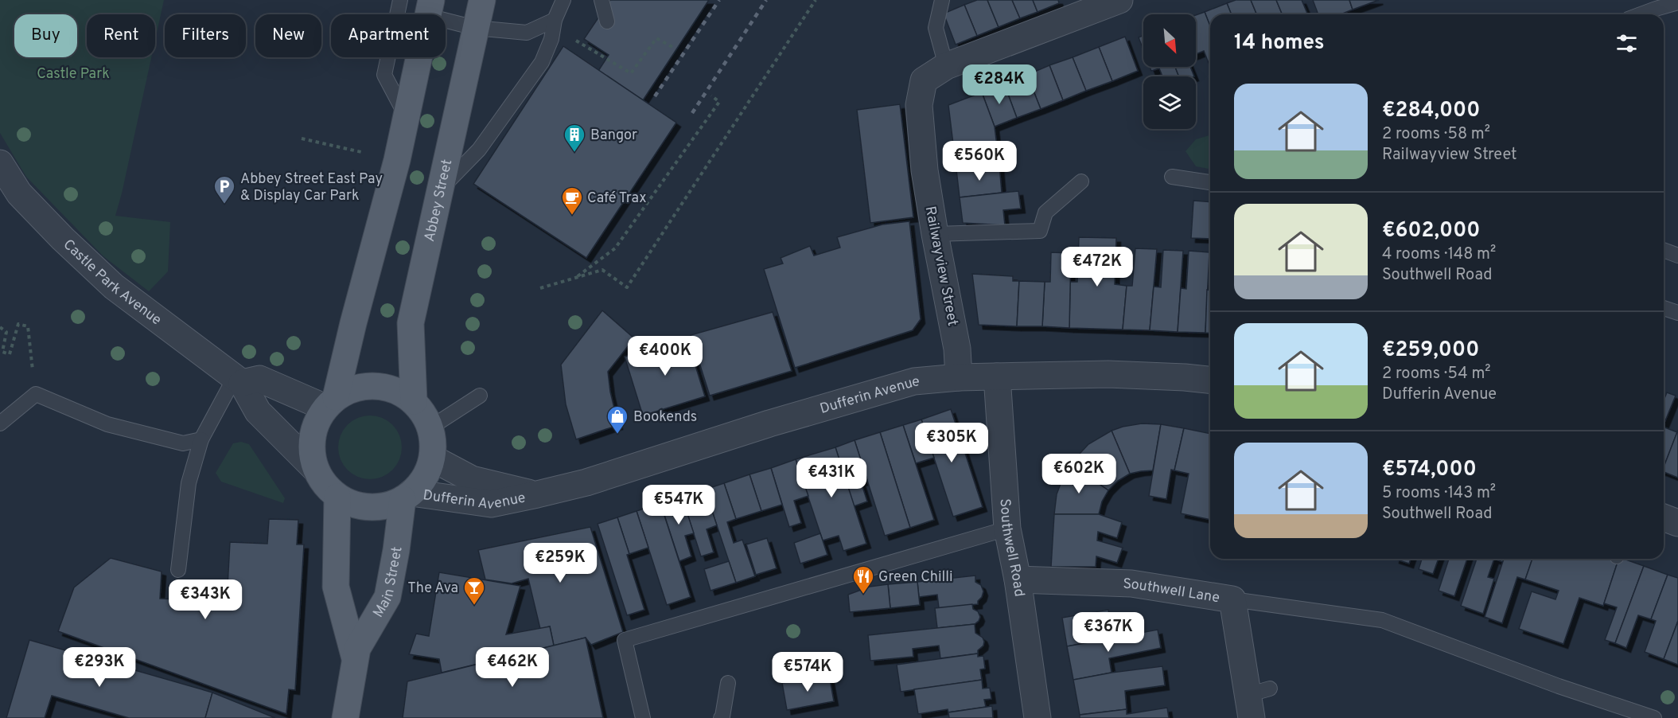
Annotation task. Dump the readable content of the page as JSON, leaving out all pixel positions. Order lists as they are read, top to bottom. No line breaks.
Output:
{"streets":{"main road":["Abbey Street","Main Street"],"street":["Railwayview Street","Castle Park Avenue","Dufferin Avenue","Southwell Road","Southwell Lane"]},"crossings":[["Abbey Street","Castle Park Avenue"],["Abbey Street","Dufferin Avenue"],["Abbey Street","Main Street"],["Railwayview Street","Dufferin Avenue"],["Castle Park Avenue","Dufferin Avenue"],["Castle Park Avenue","Main Street"],["Dufferin Avenue","Southwell Road"],["Dufferin Avenue","Main Street"],["Southwell Road","Southwell Lane"]],"parks":["Castle Park"],"places":{"building":["Bangor"],"parking":["Abbey Street East Pay & Display Car Park"],"cafe":["Café Trax"],"shop":["Bookends"],"restaurant":["Green Chilli"],"bar":["The Ava"]},"north":"bottom right","page":{"chip":["Buy","Rent","Filters","New","Apartment"],"heading":"14 homes","price":["€284K","€560K","€472K","€400K","€305K","€602K","€431K","€547K","€259K","€343K","€367K","€293K","€462K","€574K"],"list":[{"name":"€284,000","note":"2 rooms · 58 m² · Railwayview Street"},{"name":"€602,000","note":"4 rooms · 148 m² · Southwell Road"},{"name":"€259,000","note":"2 rooms · 54 m² · Dufferin Avenue"},{"name":"€574,000","note":"5 rooms · 143 m² · Southwell Road"}]}}
